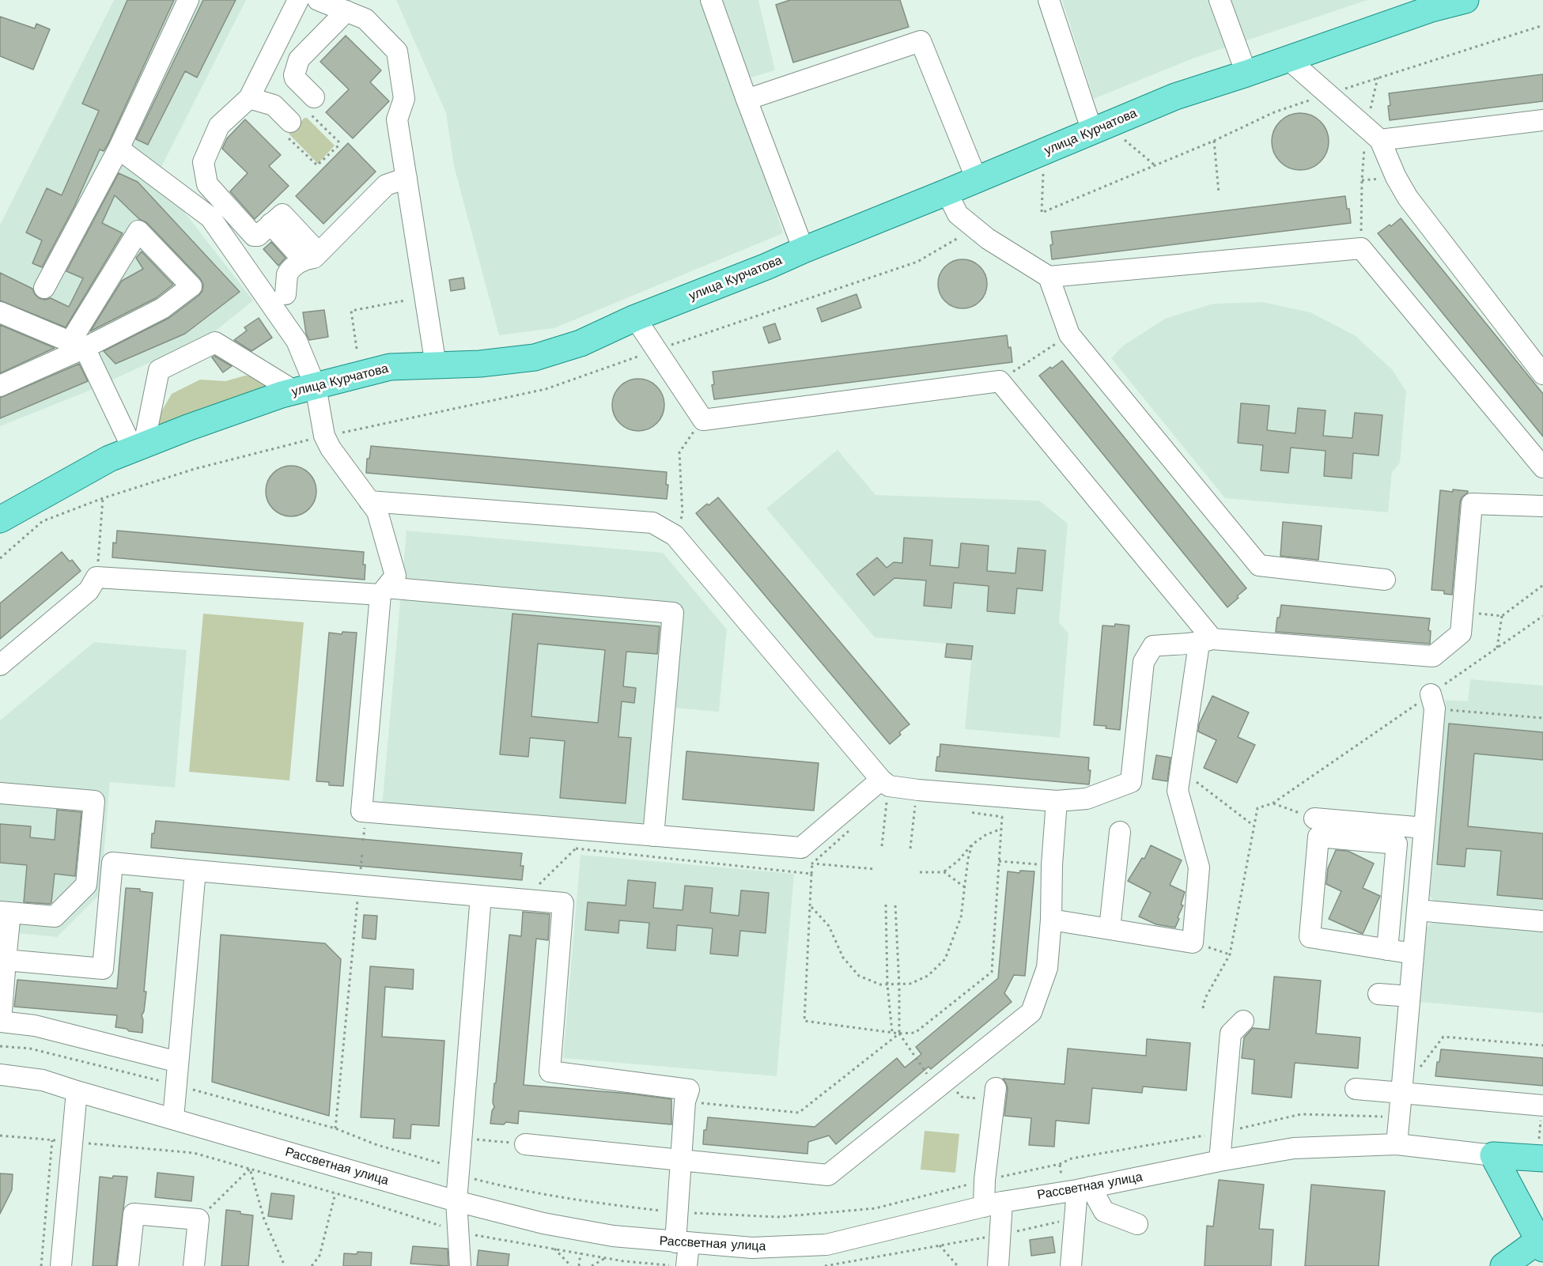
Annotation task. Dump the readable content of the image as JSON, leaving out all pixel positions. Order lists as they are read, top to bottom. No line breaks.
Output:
{"streets":{"main road":["улица Курчатова"],"street":["Рассветная улица"]}}
